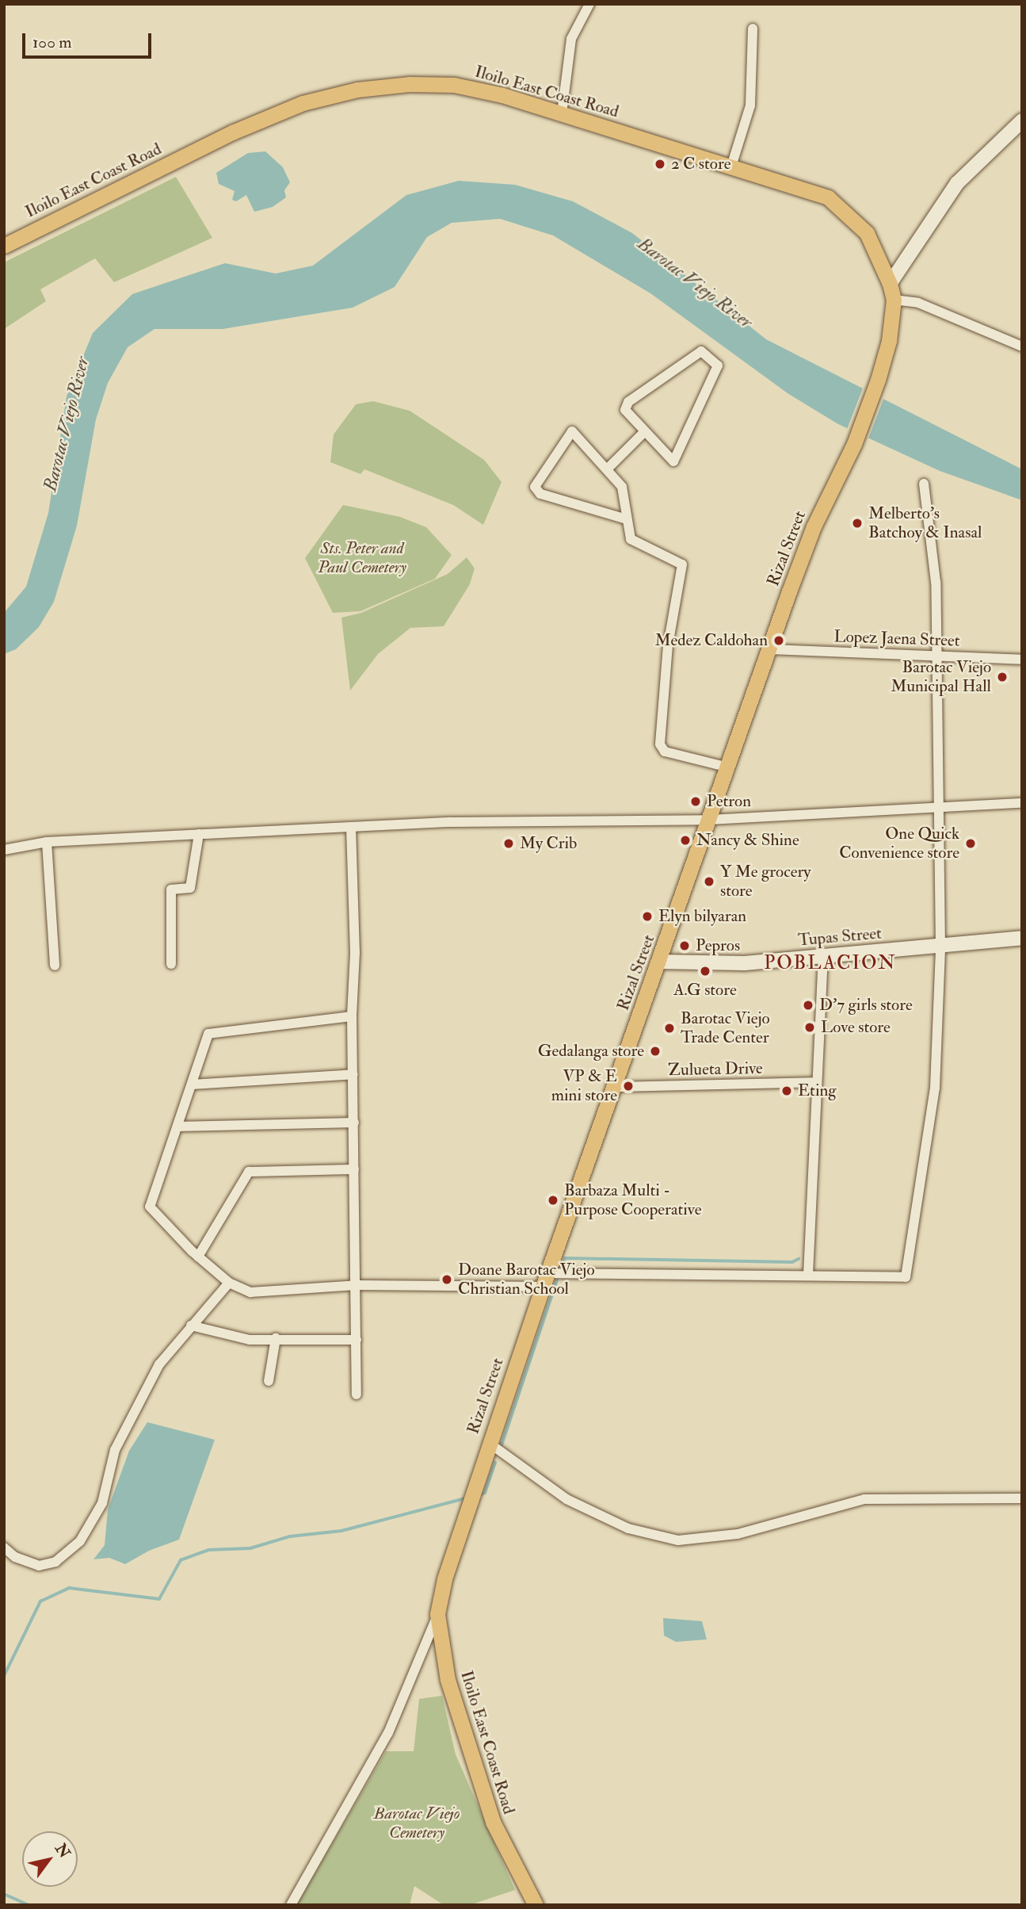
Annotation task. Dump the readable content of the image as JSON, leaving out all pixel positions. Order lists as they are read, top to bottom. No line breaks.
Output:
{"streets":{"main road":["Iloilo East Coast Road","Rizal Street"],"street":["Lopez Jaena Street","Tupas Street","Zulueta Drive"]},"crossings":[["Iloilo East Coast Road","Rizal Street"],["Rizal Street","Lopez Jaena Street"],["Rizal Street","Tupas Street"],["Rizal Street","Zulueta Drive"]],"districts":["POBLACION"],"water":["Barotac Viejo River"],"parks":["Sts. Peter and Paul Cemetery","Barotac Viejo Cemetery"],"places":["2 C store","Melberto's Batchoy & Inasal","Medez Caldohan","Barotac Viejo Municipal Hall","Petron","Nancy & Shine","My Crib","One Quick Convenience store","Y Me grocery store","Elyn bilyaran","Pepros","A.G store","D'7 girls store","Love store","Barotac Viejo Trade Center","Gedalanga store","VP & E mini store","Eting","Barbaza Multi - Purpose Cooperative","Doane Barotac Viejo Christian School"],"scale_bar":"100 m","north":"top right"}
